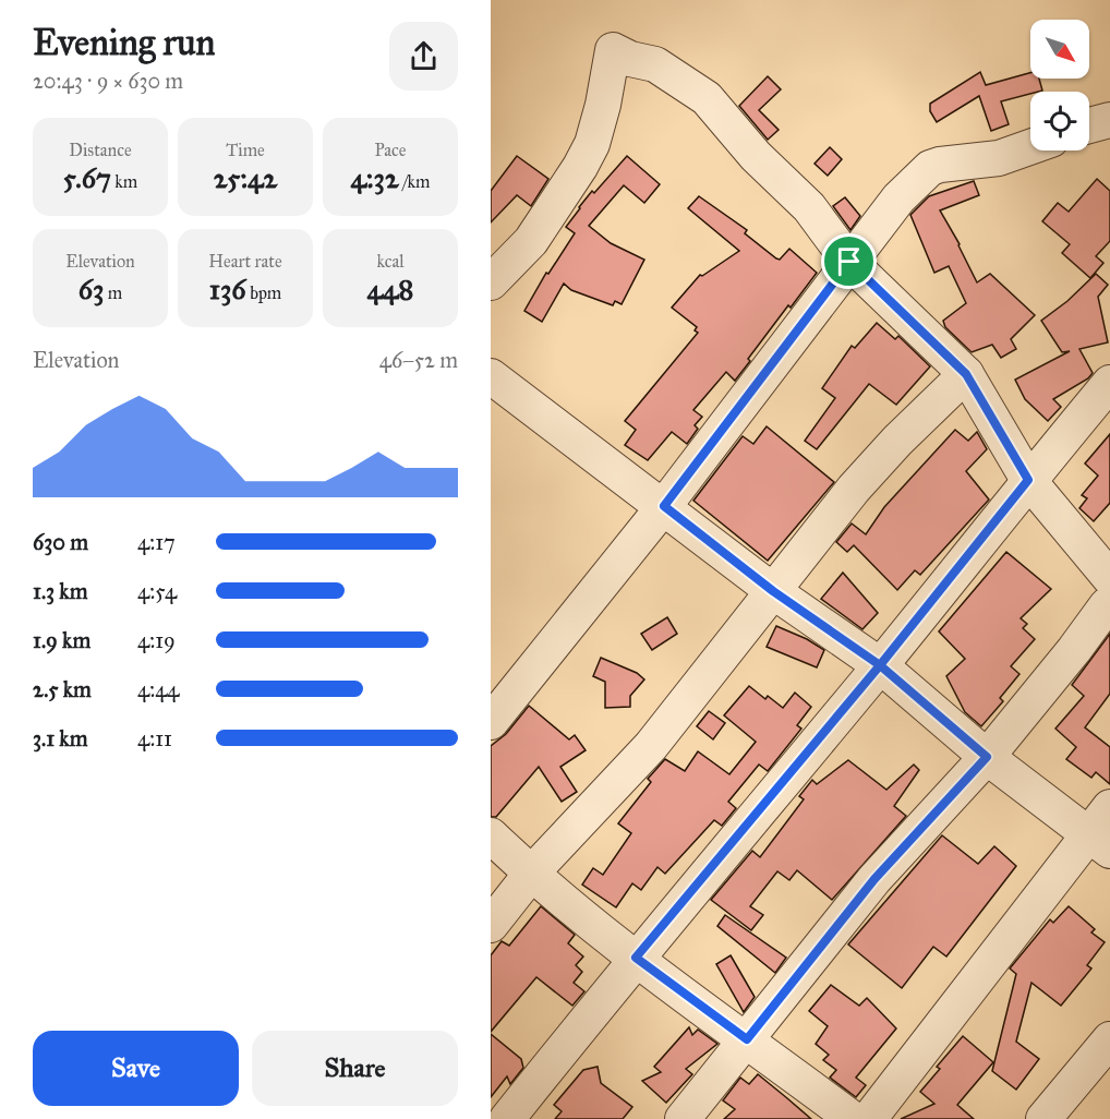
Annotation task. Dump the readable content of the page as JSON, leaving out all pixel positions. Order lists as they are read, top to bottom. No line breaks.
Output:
{"north":"bottom right","page":{"heading":["Evening run","20:43 · 9 × 630 m"],"stats":[["Distance","5.67 km"],["Time","25:42"],["Pace","4:32 /km"],["Elevation","63 m"],["Heart rate","136 bpm"],["kcal","448"]],"chart":["Elevation","46–52 m"],"list":[{"name":"630 m","note":"4:17"},{"name":"1.3 km","note":"4:54"},{"name":"1.9 km","note":"4:19"},{"name":"2.5 km","note":"4:44"},{"name":"3.1 km","note":"4:11"}],"buttons":["Save","Share"]}}
